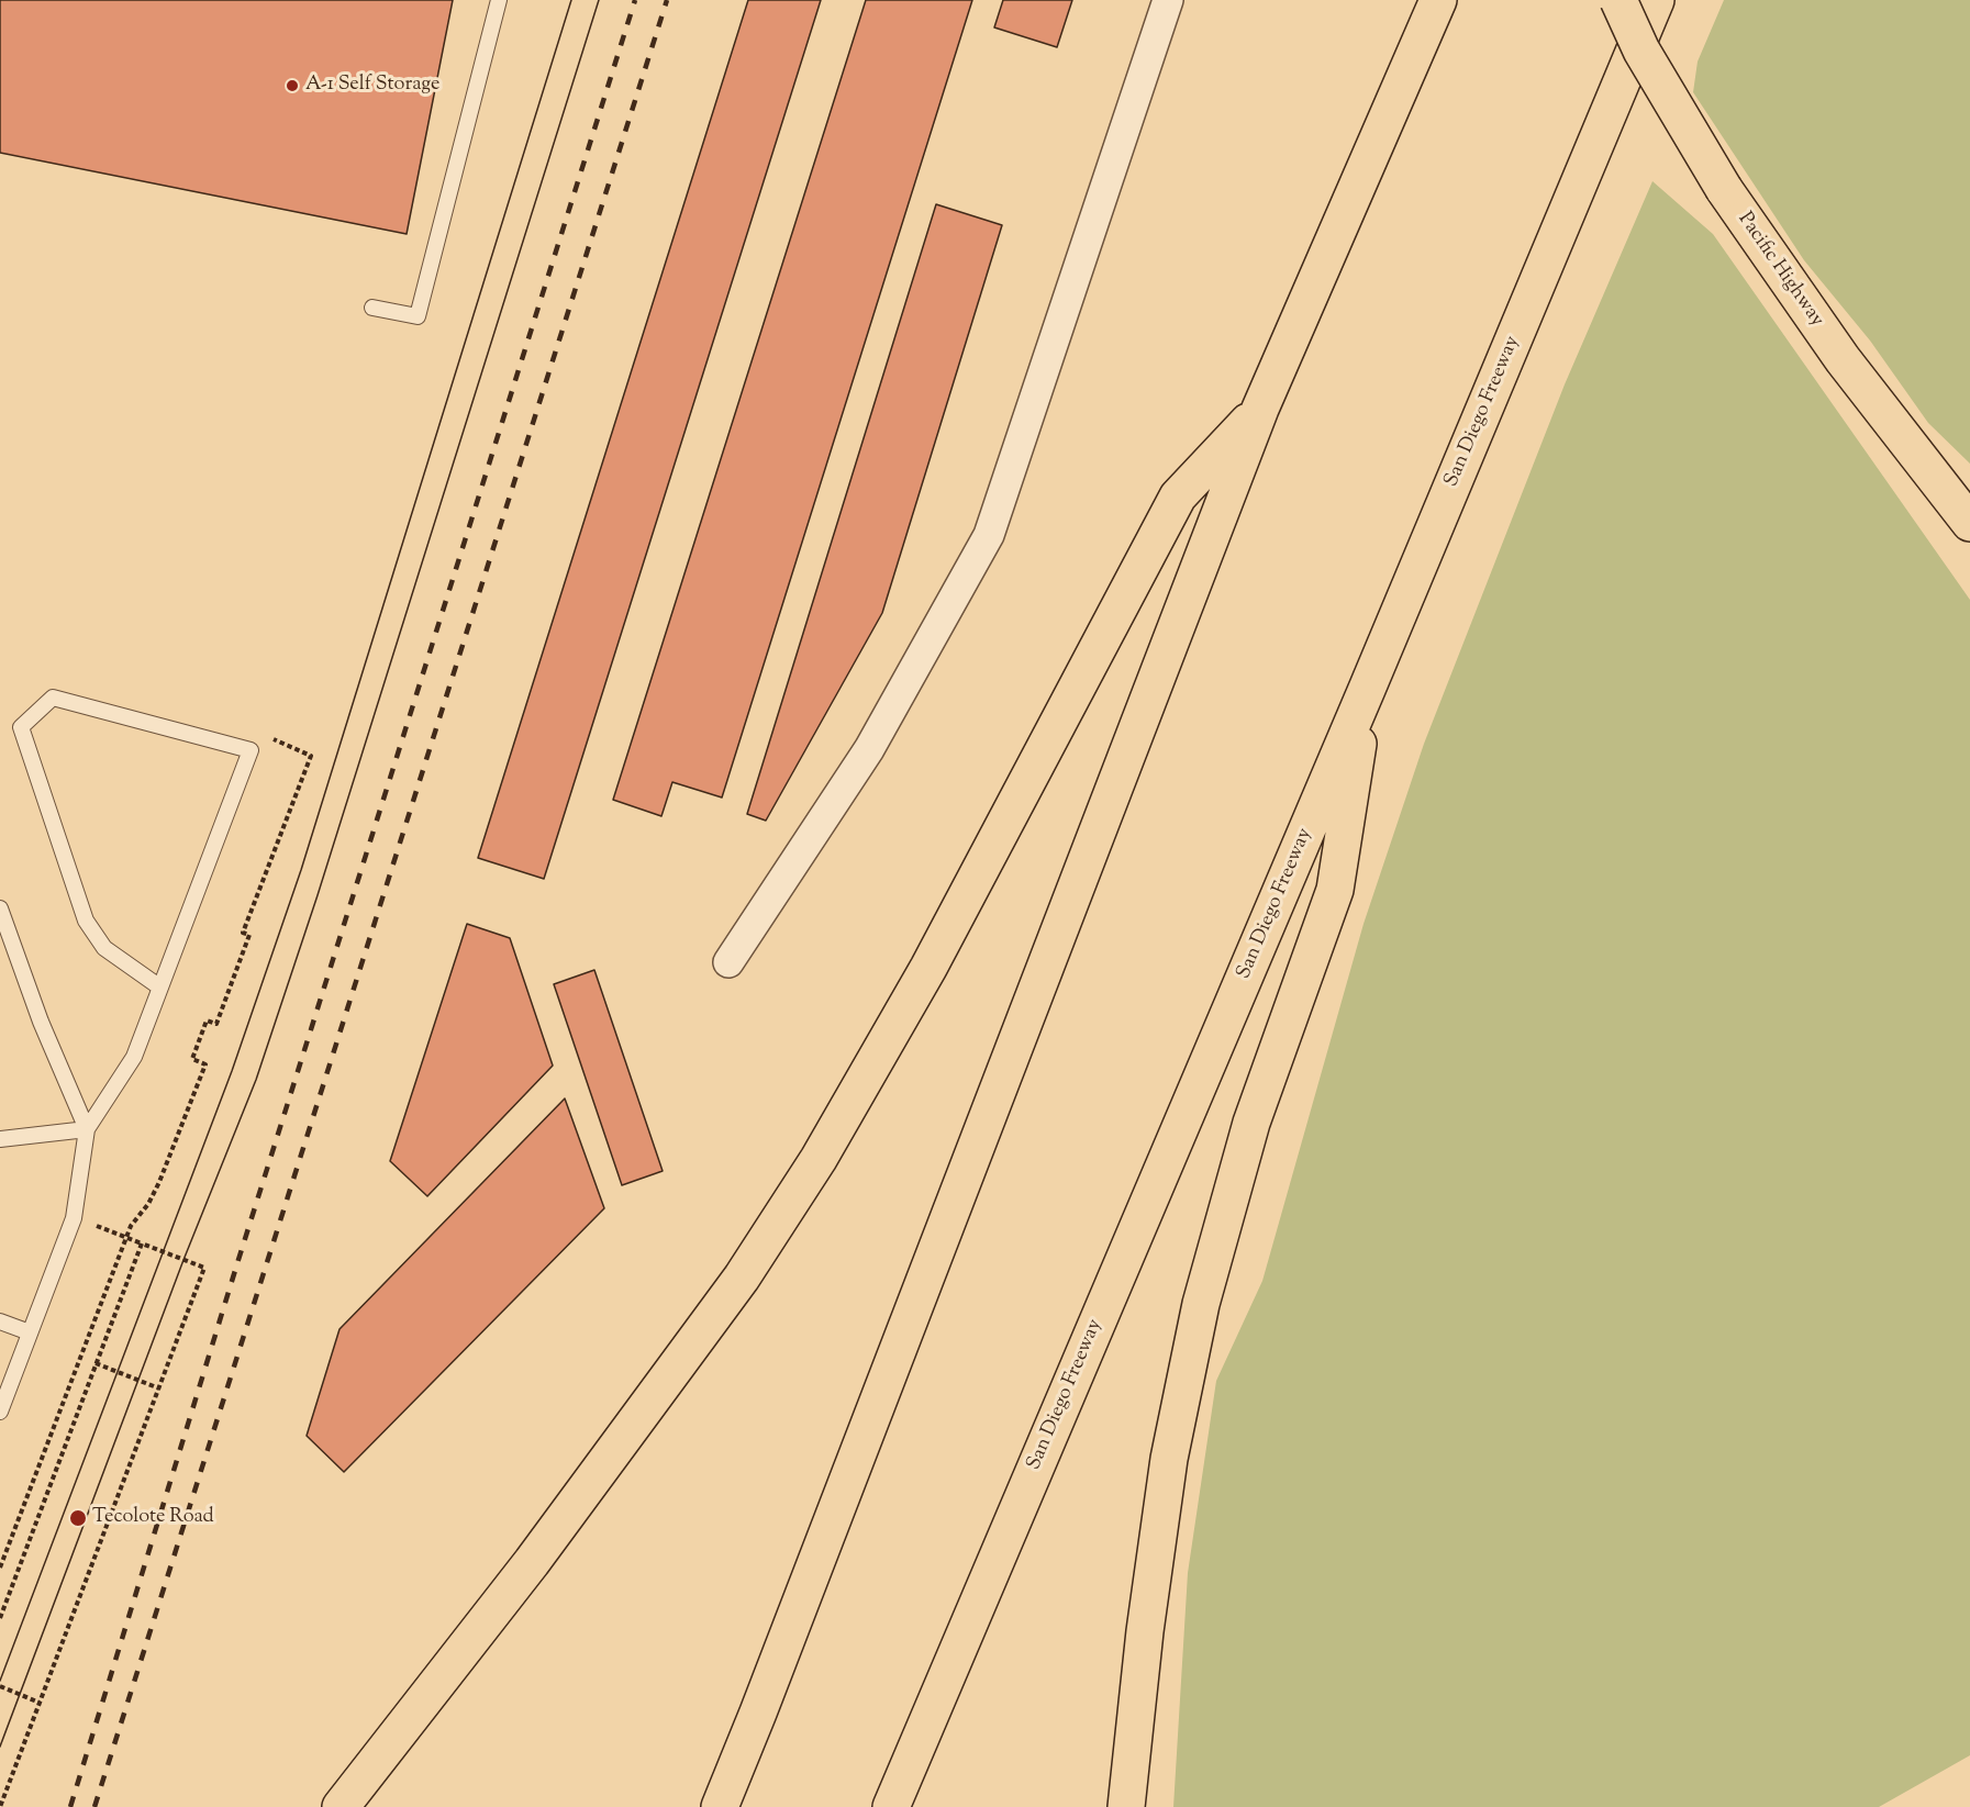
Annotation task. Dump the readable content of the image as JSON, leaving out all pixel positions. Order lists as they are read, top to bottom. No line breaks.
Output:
{"streets":{"main road":["Pacific Highway","San Diego Freeway"]},"places":["A-1 Self Storage","Tecolote Road"]}
